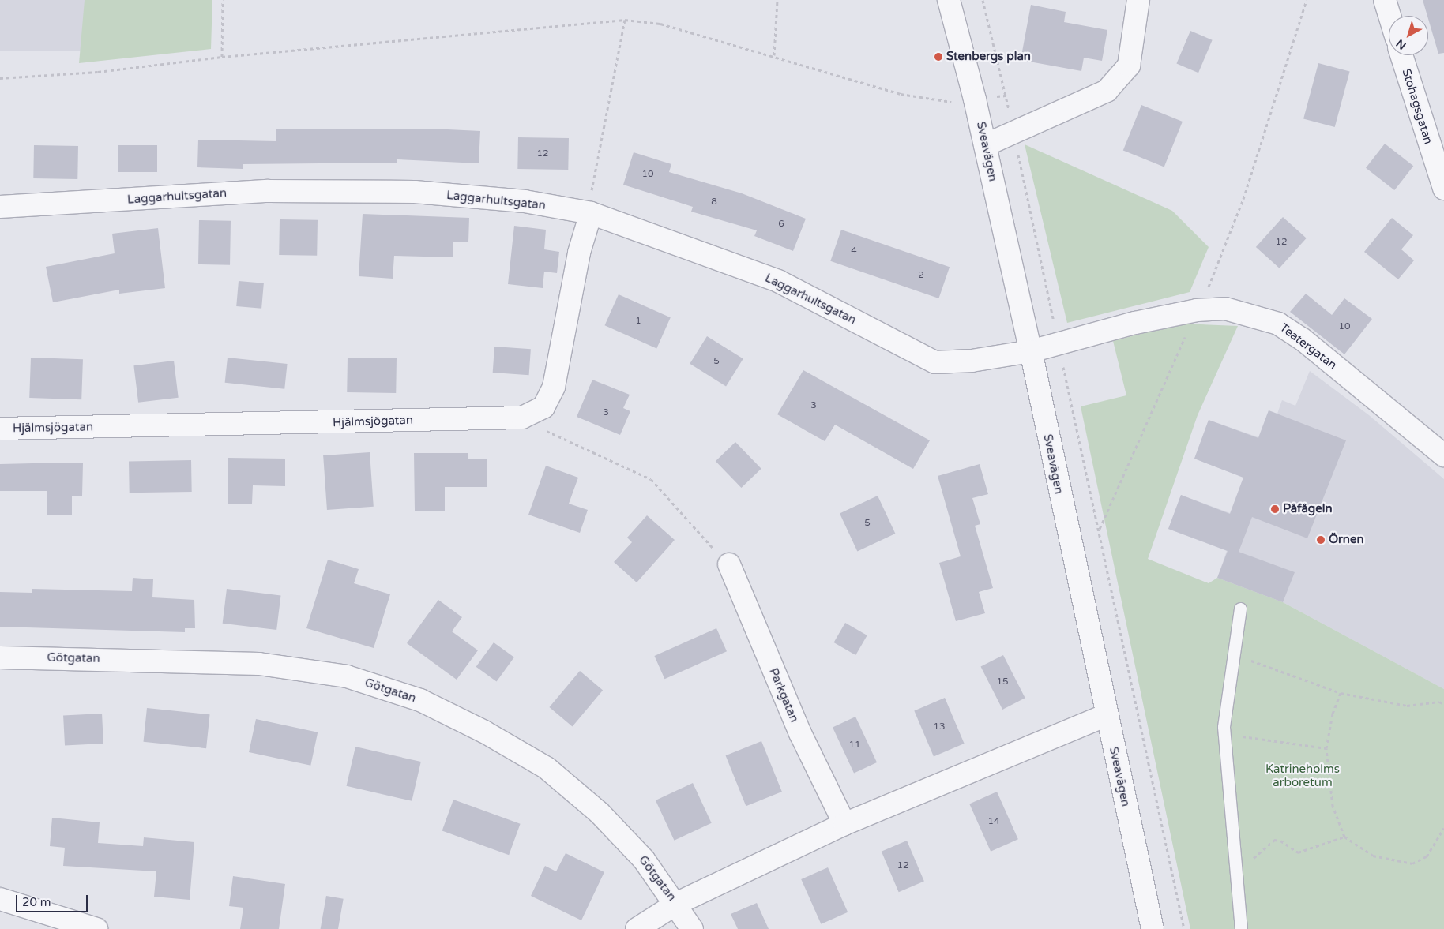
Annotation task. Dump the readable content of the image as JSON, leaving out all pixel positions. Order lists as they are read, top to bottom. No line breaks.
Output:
{"streets":{"street":["Stohagsgatan","Sveavägen","Laggarhultsgatan","Teatergatan","Hjälmsjögatan","Götgatan","Parkgatan"]},"crossings":[["Sveavägen","Laggarhultsgatan"],["Sveavägen","Teatergatan"],["Laggarhultsgatan","Teatergatan"],["Laggarhultsgatan","Hjälmsjögatan"]],"parks":["Katrineholms arboretum"],"places":["Stenbergs plan","Påfågeln","Örnen"],"house_numbers":["12","10","8","6","12","4","2","1","10","5","3","3","5","15","13","11","14","12"],"scale_bar":"20 m","north":"bottom left"}
